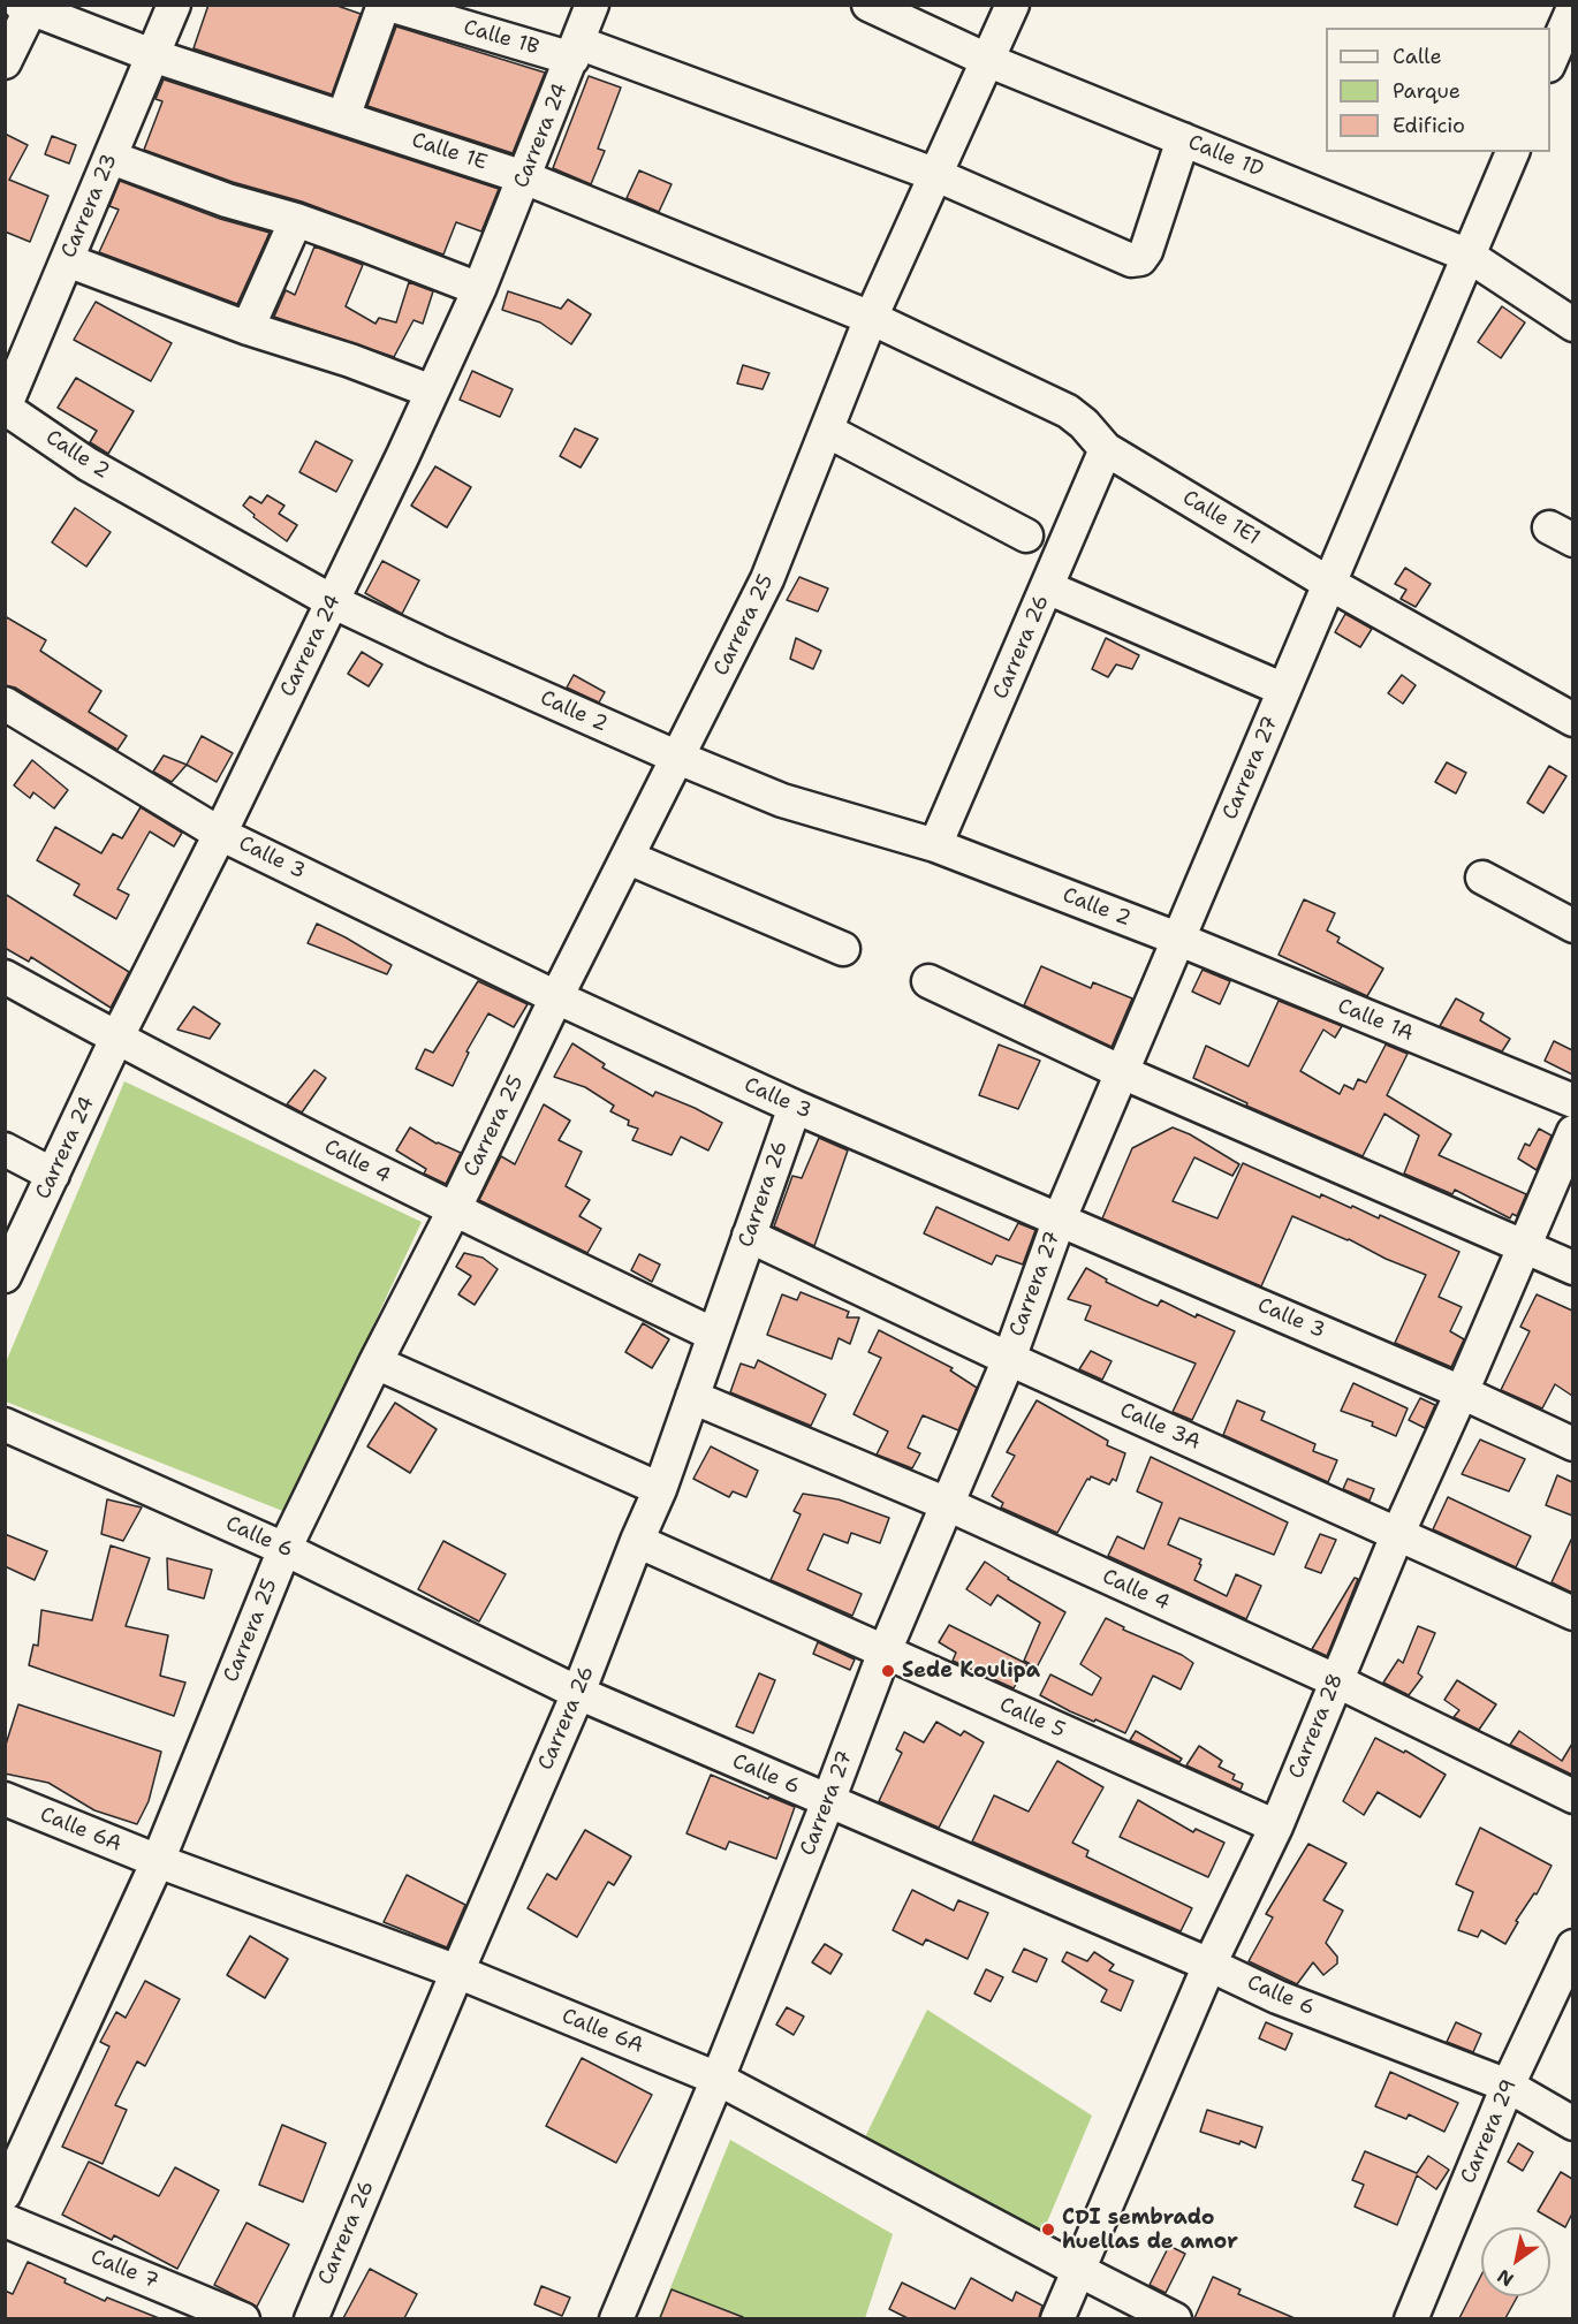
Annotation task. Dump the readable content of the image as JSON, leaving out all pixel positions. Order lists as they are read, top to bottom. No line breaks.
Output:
{"streets":{"street":["Calle 1B","Carrera 24","Calle 1E","Calle 1D","Carrera 23","Calle 2","Calle 1E1","Carrera 25","Carrera 26","Carrera 27","Calle 3","Calle 1A","Calle 4","Calle 3A","Calle 6","Calle 5","Carrera 28","Calle 6A","Carrera 29","Calle 7"]},"crossings":[["Calle 1B","Carrera 24"],["Calle 1B","Calle 1D"],["Calle 1B","Carrera 25"],["Carrera 24","Calle 1E"],["Carrera 24","Calle 2"],["Carrera 24","Calle 3"],["Carrera 24","Calle 4"],["Calle 1E","Carrera 23"],["Calle 1E","Calle 1E1"],["Calle 1E","Carrera 25"],["Calle 1D","Carrera 25"],["Calle 1D","Carrera 27"],["Carrera 23","Calle 2"],["Calle 2","Carrera 25"],["Calle 2","Carrera 26"],["Calle 2","Carrera 27"],["Calle 2","Calle 1A"],["Calle 1E1","Carrera 25"],["Calle 1E1","Carrera 26"],["Calle 1E1","Carrera 27"],["Carrera 25","Calle 3"],["Carrera 25","Calle 4"],["Carrera 25","Calle 6"],["Carrera 25","Calle 6A"],["Carrera 26","Calle 3"],["Carrera 26","Calle 4"],["Carrera 26","Calle 3A"],["Carrera 26","Calle 6"],["Carrera 26","Calle 5"],["Carrera 26","Calle 6A"],["Carrera 27","Calle 3"],["Carrera 27","Calle 1A"],["Carrera 27","Calle 4"],["Carrera 27","Calle 3A"],["Carrera 27","Calle 6"],["Carrera 27","Calle 5"],["Carrera 27","Calle 6A"],["Calle 3","Carrera 28"],["Calle 4","Carrera 28"],["Calle 3A","Carrera 28"],["Calle 6","Carrera 28"],["Calle 6","Carrera 29"],["Calle 5","Carrera 28"],["Carrera 28","Calle 6A"]],"places":["Sede Koulipa","CDI sembrado huellas de amor"],"legend":["Calle","Parque","Edificio"],"north":"bottom left"}
